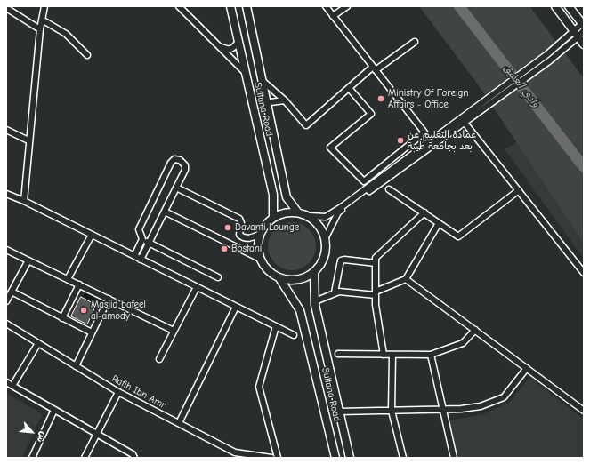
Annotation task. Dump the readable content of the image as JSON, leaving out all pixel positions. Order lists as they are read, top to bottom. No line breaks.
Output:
{"streets":{"main road":["Sultana Road"],"street":["Rafih Ibn Amr"]},"water":["وادي العقيق"],"places":["Ministry Of Foreign Affairs - Office","عمادة التعليم عن بعد بجامعة طيبة","Davanti Lounge","Bostani","Masjid bafeel al-amody"],"north":"bottom right"}
